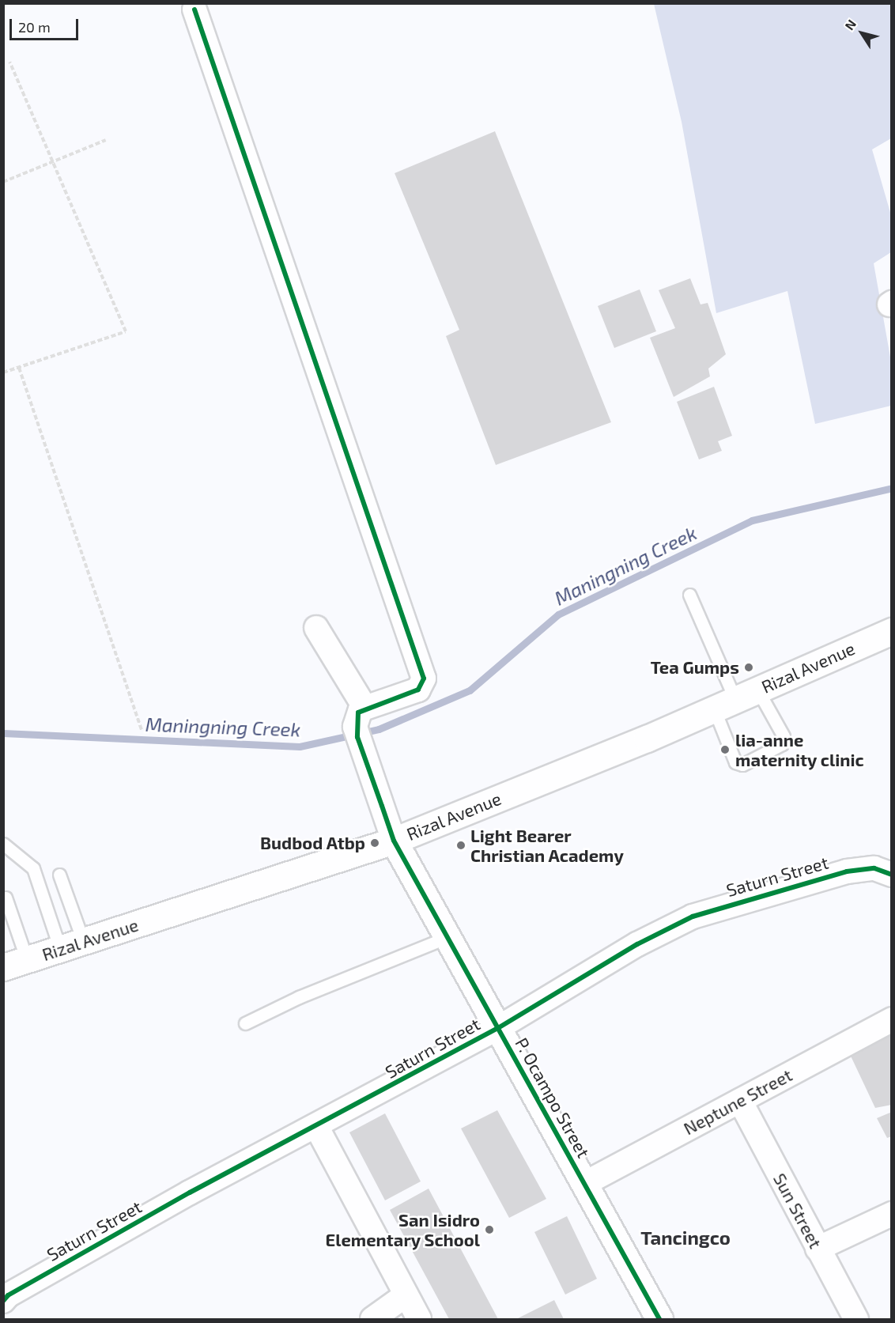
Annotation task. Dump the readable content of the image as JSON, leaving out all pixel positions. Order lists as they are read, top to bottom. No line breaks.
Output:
{"streets":{"main road":["Rizal Avenue","P. Ocampo Street"],"street":["Saturn Street","Neptune Street","Sun Street"]},"crossings":[["Rizal Avenue","P. Ocampo Street"],["Saturn Street","P. Ocampo Street"],["P. Ocampo Street","Neptune Street"],["Neptune Street","Sun Street"]],"districts":["Tancingco"],"water":["Maningning Creek"],"places":["Tea Gumps","lia-anne maternity clinic","Budbod Atbp","Light Bearer Christian Academy","San Isidro Elementary School"],"scale_bar":"20 m","north":"top left"}
